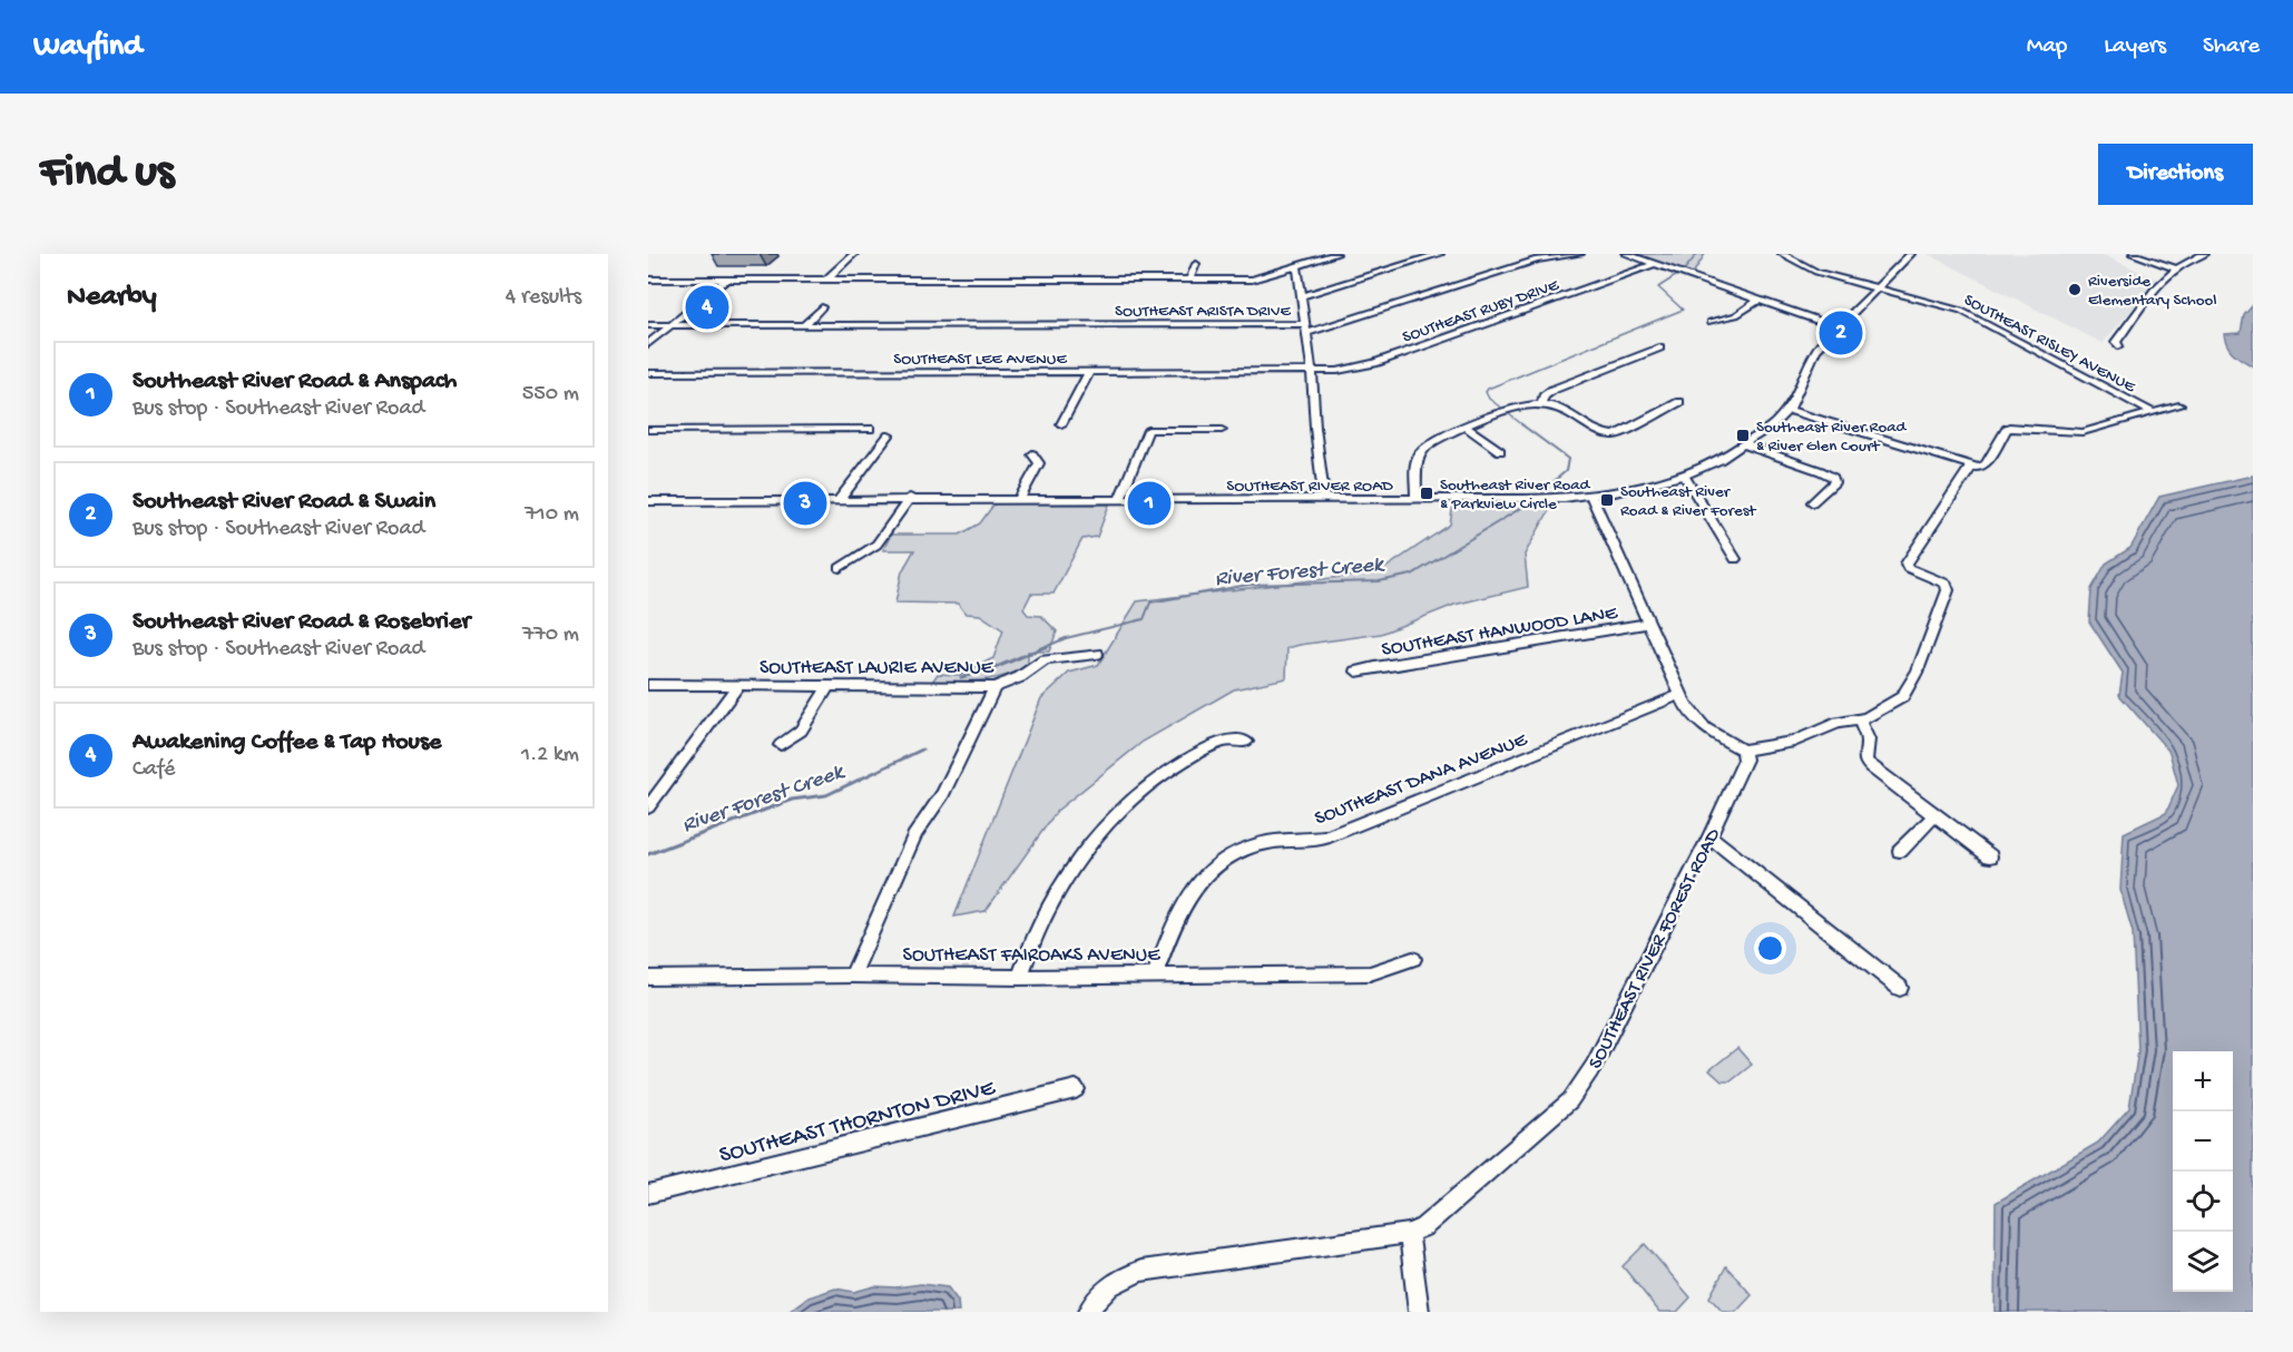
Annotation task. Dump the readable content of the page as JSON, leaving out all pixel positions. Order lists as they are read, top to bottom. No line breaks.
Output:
{"streets":{"street":["SOUTHEAST ARISTA DRIVE","SOUTHEAST RUBY DRIVE","SOUTHEAST RISLEY AVENUE","SOUTHEAST LEE AVENUE","SOUTHEAST RIVER ROAD","SOUTHEAST HANWOOD LANE","SOUTHEAST LAURIE AVENUE","SOUTHEAST DANA AVENUE","SOUTHEAST RIVER FOREST ROAD","SOUTHEAST FAIROAKS AVENUE","SOUTHEAST THORNTON DRIVE"]},"crossings":[["SOUTHEAST RUBY DRIVE","SOUTHEAST LEE AVENUE"],["SOUTHEAST RISLEY AVENUE","SOUTHEAST RIVER ROAD"],["SOUTHEAST DANA AVENUE","SOUTHEAST FAIROAKS AVENUE"]],"water":["River Forest Creek"],"places":{"other":["Riverside Elementary School"],"transit":["Southeast River Road & River Glen Court","Southeast River Road & Parkview Circle","Southeast River Road & River Forest"]},"page":{"header":"Wayfind","nav":["Map","Layers","Share"],"buttons":"Directions","title":"Find us","heading":["Nearby","4 results"],"pins":["4","2","1","3"],"list":[{"mark":"1","name":"Southeast River Road & Anspach","note":"Bus stop · Southeast River Road","value":"550 m"},{"mark":"2","name":"Southeast River Road & Swain","note":"Bus stop · Southeast River Road","value":"710 m"},{"mark":"3","name":"Southeast River Road & Rosebrier","note":"Bus stop · Southeast River Road","value":"770 m"},{"mark":"4","name":"Awakening Coffee & Tap House","note":"Café","value":"1.2 km"}],"map_buttons":["+","−"]}}
